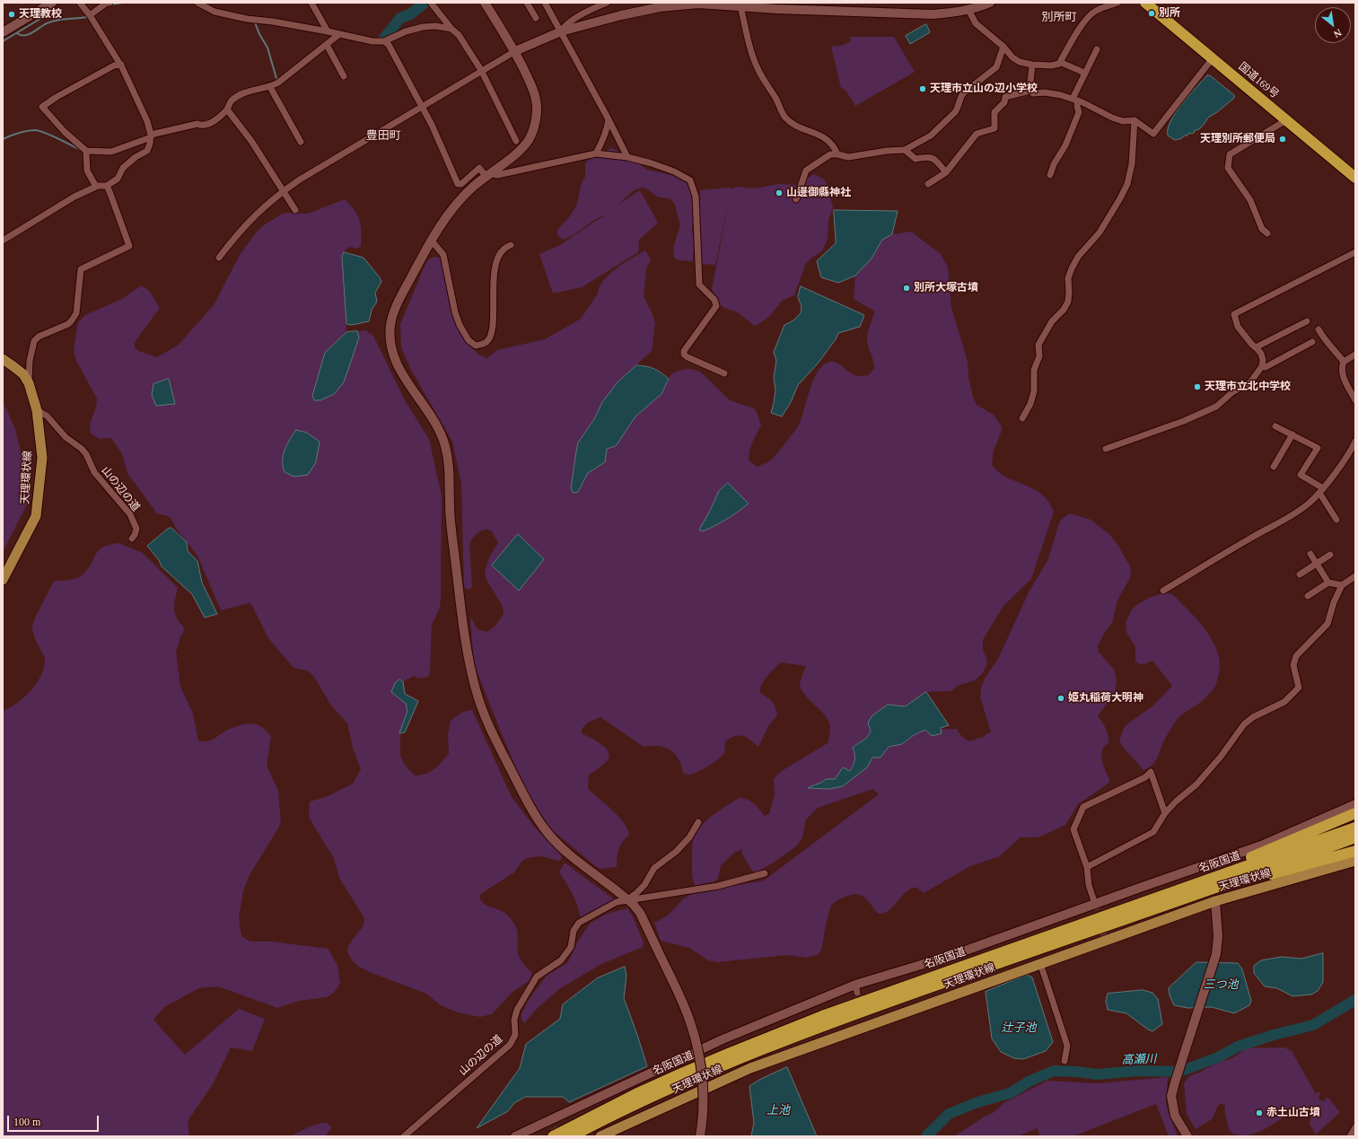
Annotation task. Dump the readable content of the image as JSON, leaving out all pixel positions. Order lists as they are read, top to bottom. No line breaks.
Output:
{"streets":{"highway":["国道169号","名阪国道"],"main road":["天理環状線"],"street":["山の辺の道"]},"crossings":[["天理環状線","山の辺の道"]],"districts":["別所町","豊田町"],"water":["三つ池","辻子池","高瀬川","上池"],"places":["別所","天理教校","天理市立山の辺小学校","天理別所郵便局","山邊御縣神社","別所大塚古墳","天理市立北中学校","姫丸稲荷大明神","赤土山古墳"],"scale_bar":"100 m","north":"bottom right"}
